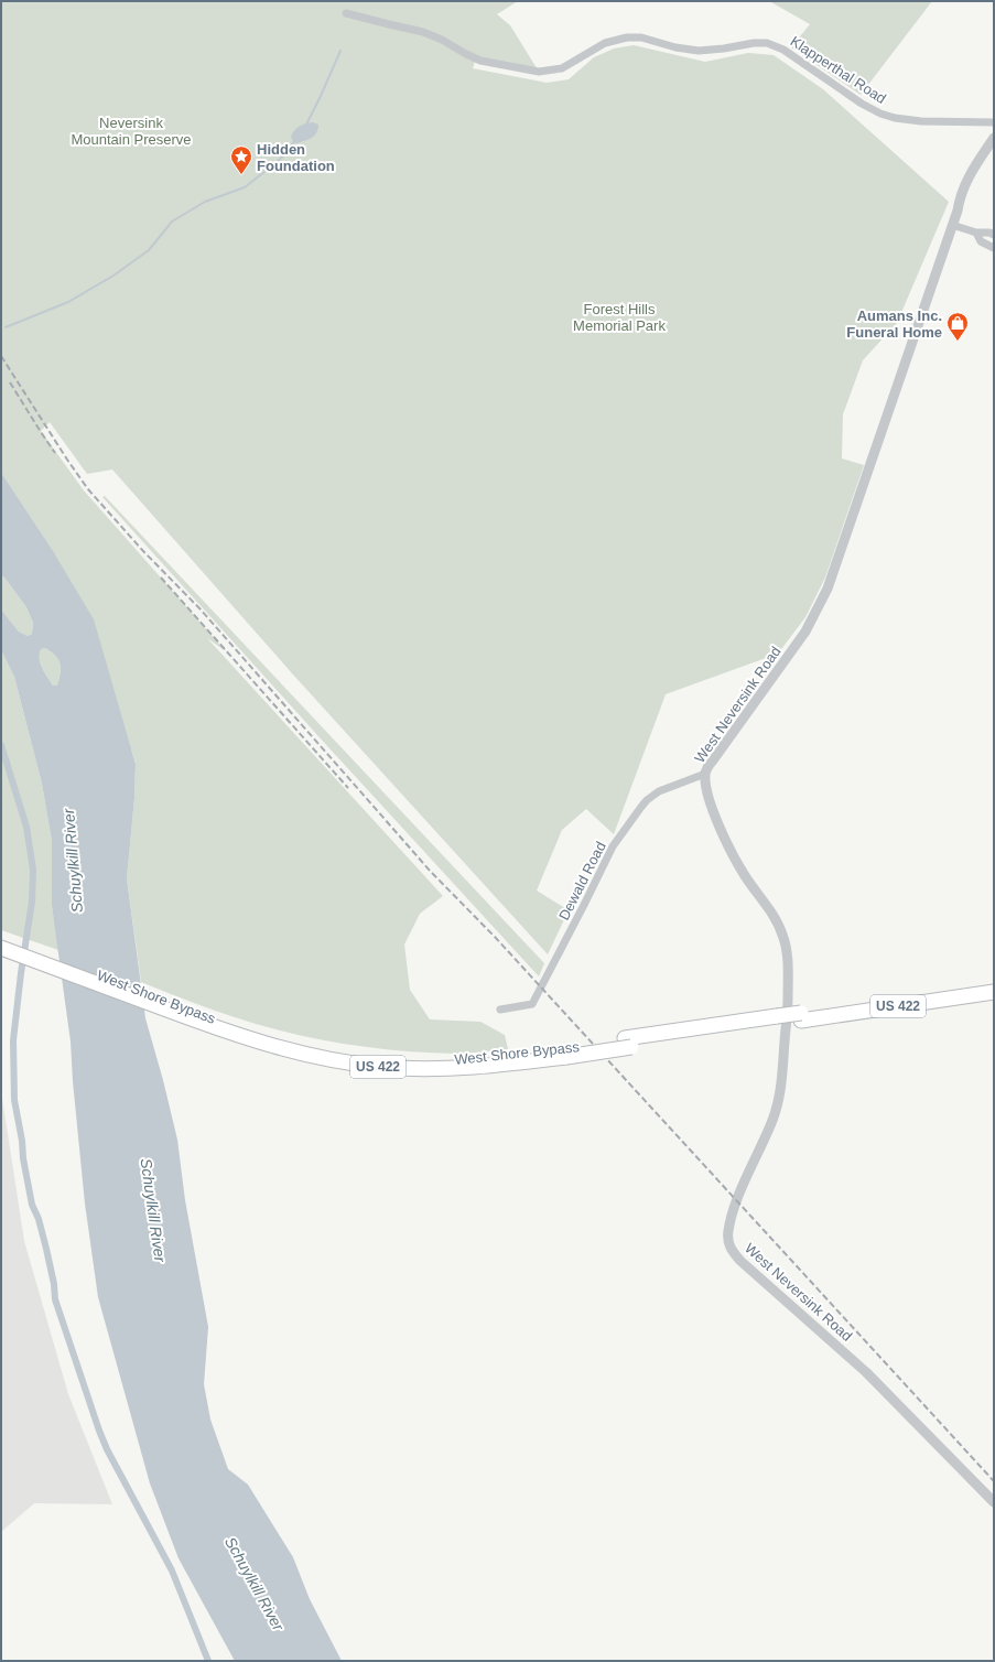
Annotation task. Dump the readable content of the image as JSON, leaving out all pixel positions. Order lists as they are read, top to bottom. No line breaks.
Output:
{"streets":{"highway":["West Shore Bypass","US 422"],"street":["Klapperthal Road","West Neversink Road","Dewald Road"]},"crossings":[["West Neversink Road","Dewald Road"]],"water":["Schuylkill River"],"parks":["Neversink Mountain Preserve","Forest Hills Memorial Park"],"places":{"place":["Hidden Foundation"],"shop":["Aumans Inc. Funeral Home"]}}
